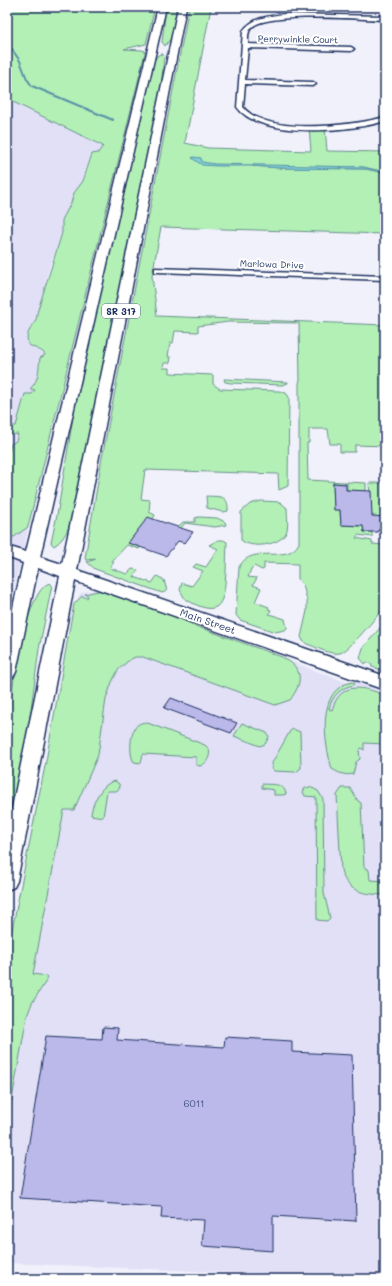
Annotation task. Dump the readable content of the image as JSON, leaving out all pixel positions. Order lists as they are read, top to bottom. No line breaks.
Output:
{"streets":{"main road":["SR 317","Main Street"],"street":["Perrywinkle Court","Marlowa Drive"]},"crossings":[["SR 317","Main Street"]],"house_numbers":["6011"]}
